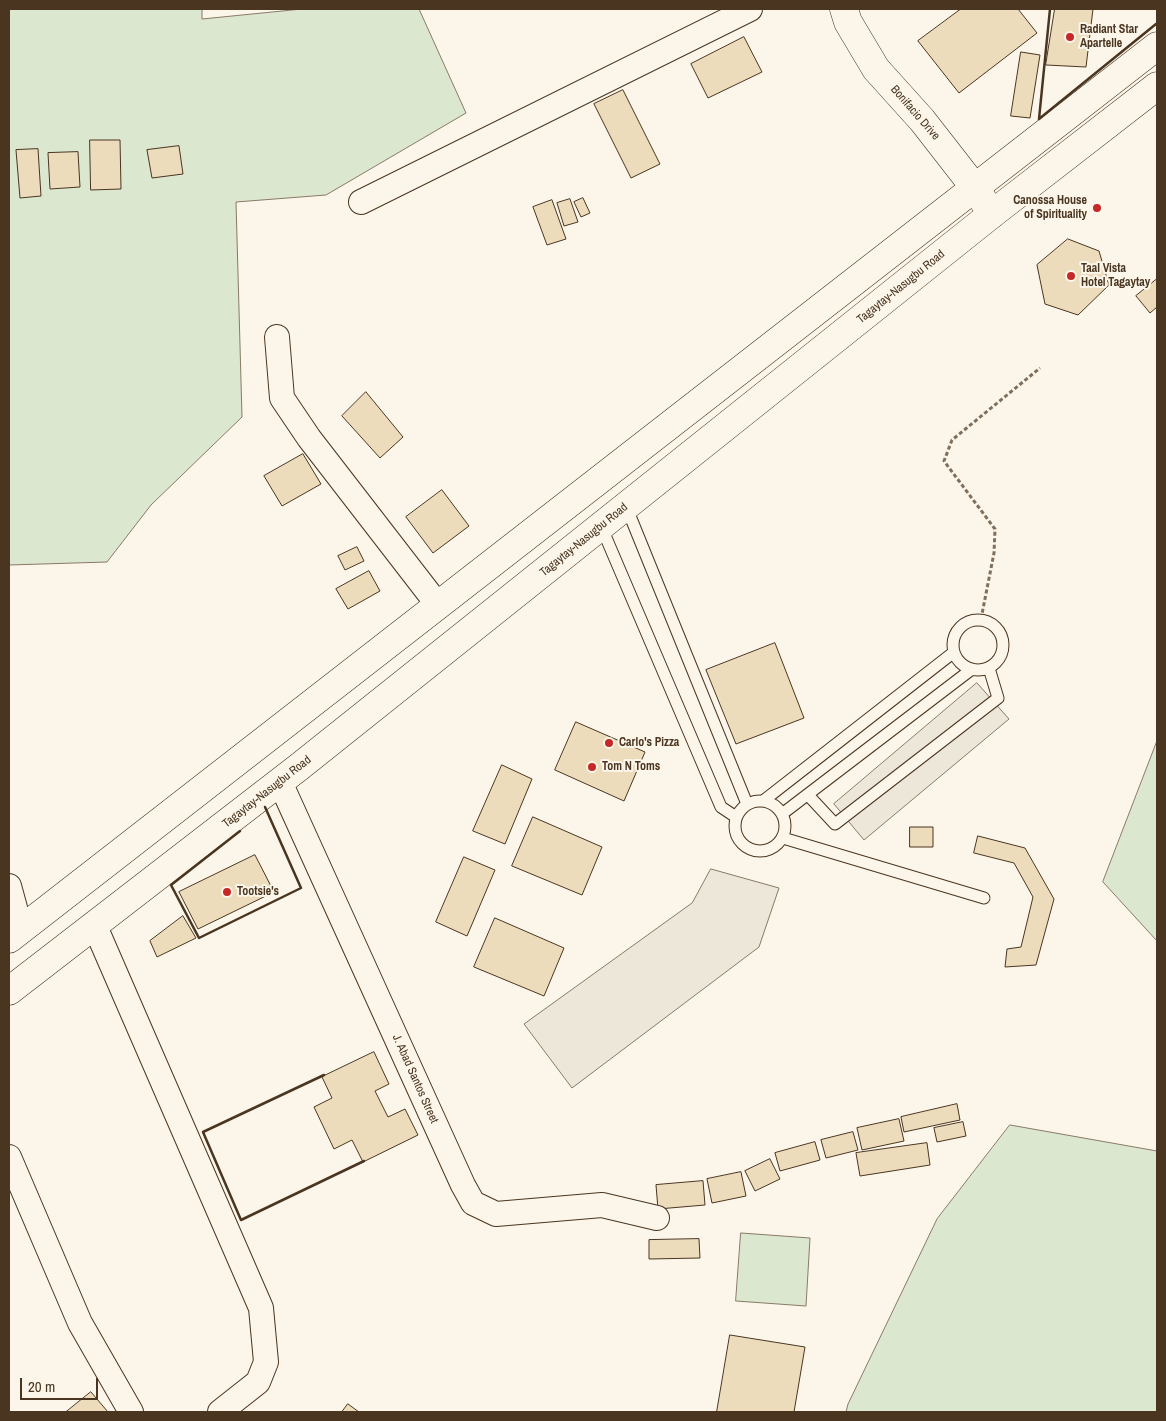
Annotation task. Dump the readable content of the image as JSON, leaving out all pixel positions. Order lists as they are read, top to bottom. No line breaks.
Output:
{"streets":{"main road":["Bonifacio Drive","Tagaytay-Nasugbu Road"],"street":["J. Abad Santos Street"]},"crossings":[["Bonifacio Drive","Tagaytay-Nasugbu Road"],["Tagaytay-Nasugbu Road","J. Abad Santos Street"]],"places":["Radiant Star Apartelle","Canossa House of Spirituality","Taal Vista Hotel Tagaytay","Carlo's Pizza","Tom N Toms","Tootsie's"],"scale_bar":"20 m"}
